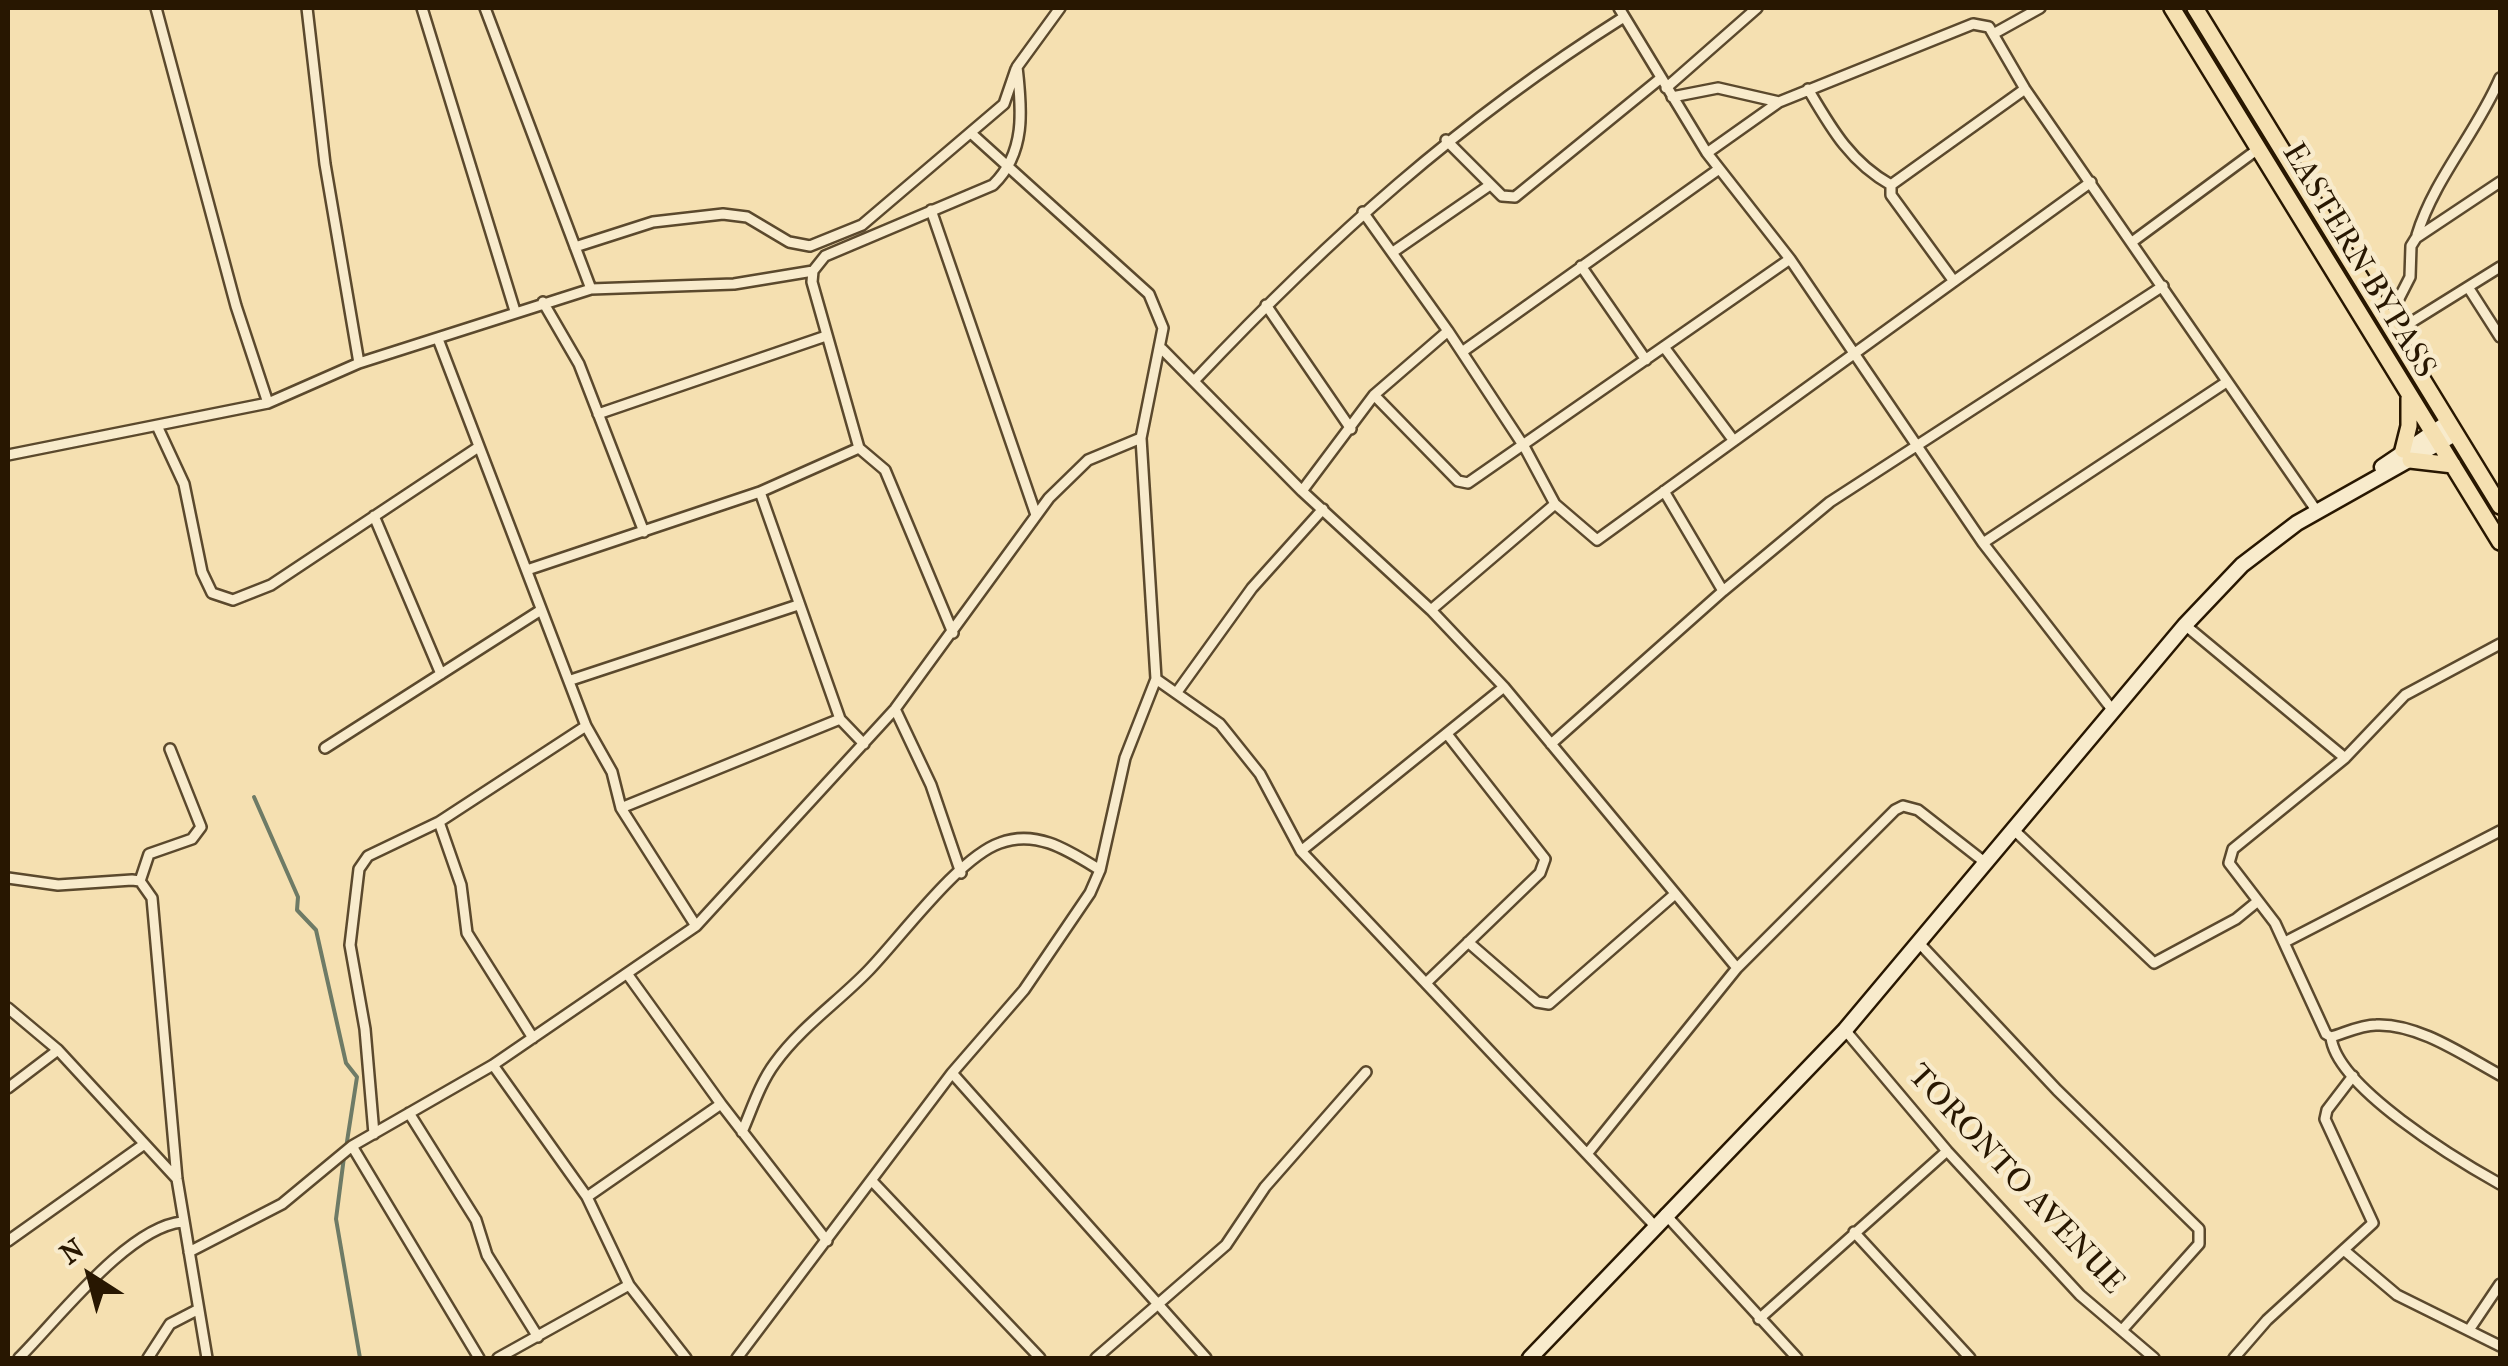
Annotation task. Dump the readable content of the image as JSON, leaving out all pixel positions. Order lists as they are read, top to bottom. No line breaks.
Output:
{"streets":{"main road":["EASTERN BYPASS"],"street":["TORONTO AVENUE"]},"north":"top left"}
